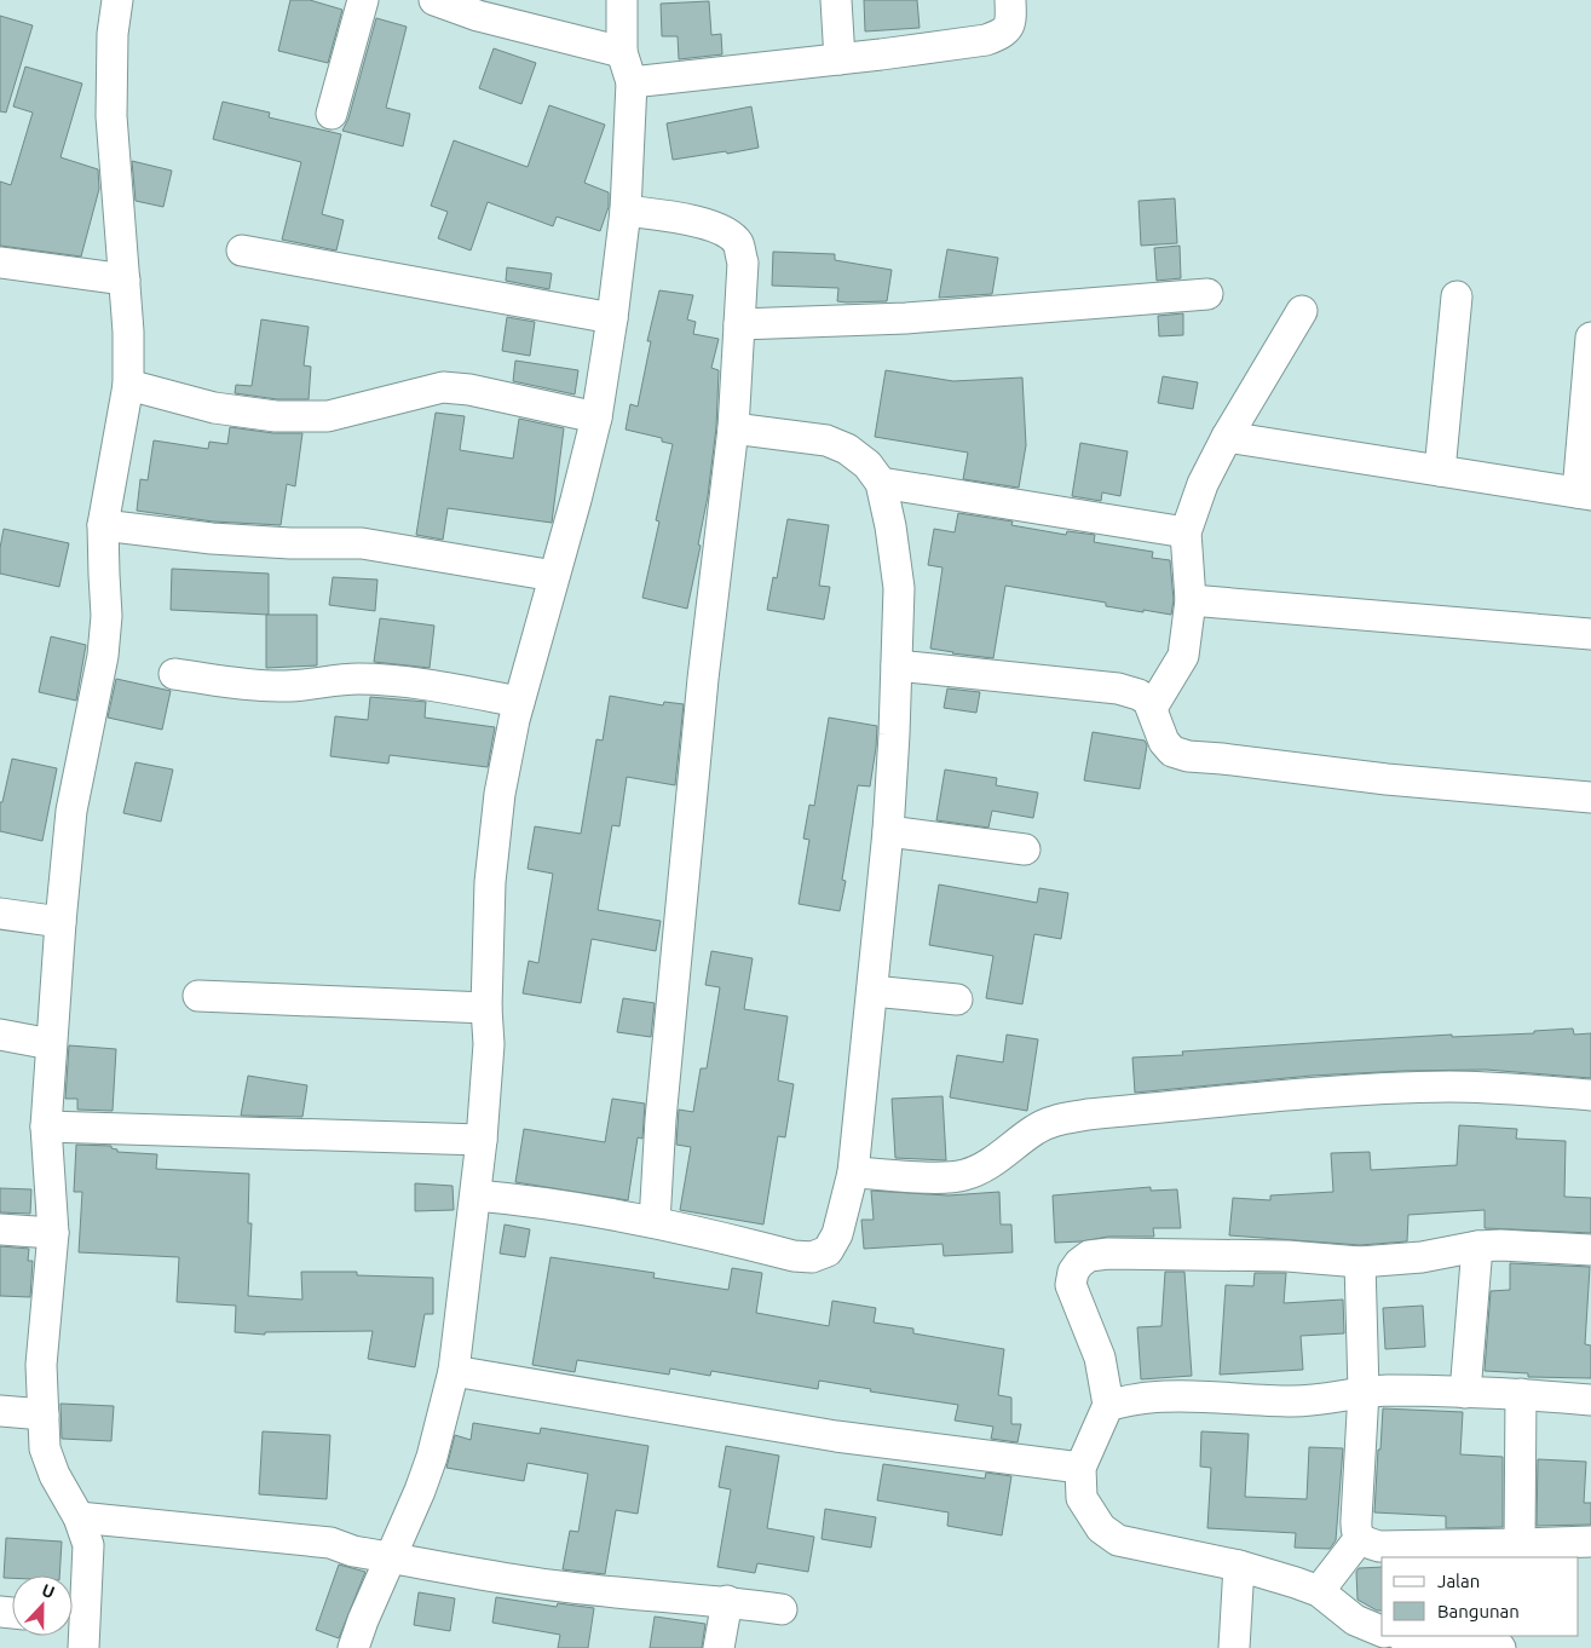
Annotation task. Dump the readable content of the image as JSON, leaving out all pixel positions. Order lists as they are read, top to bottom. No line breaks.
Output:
{"legend":["Jalan","Bangunan"],"north":"top"}
